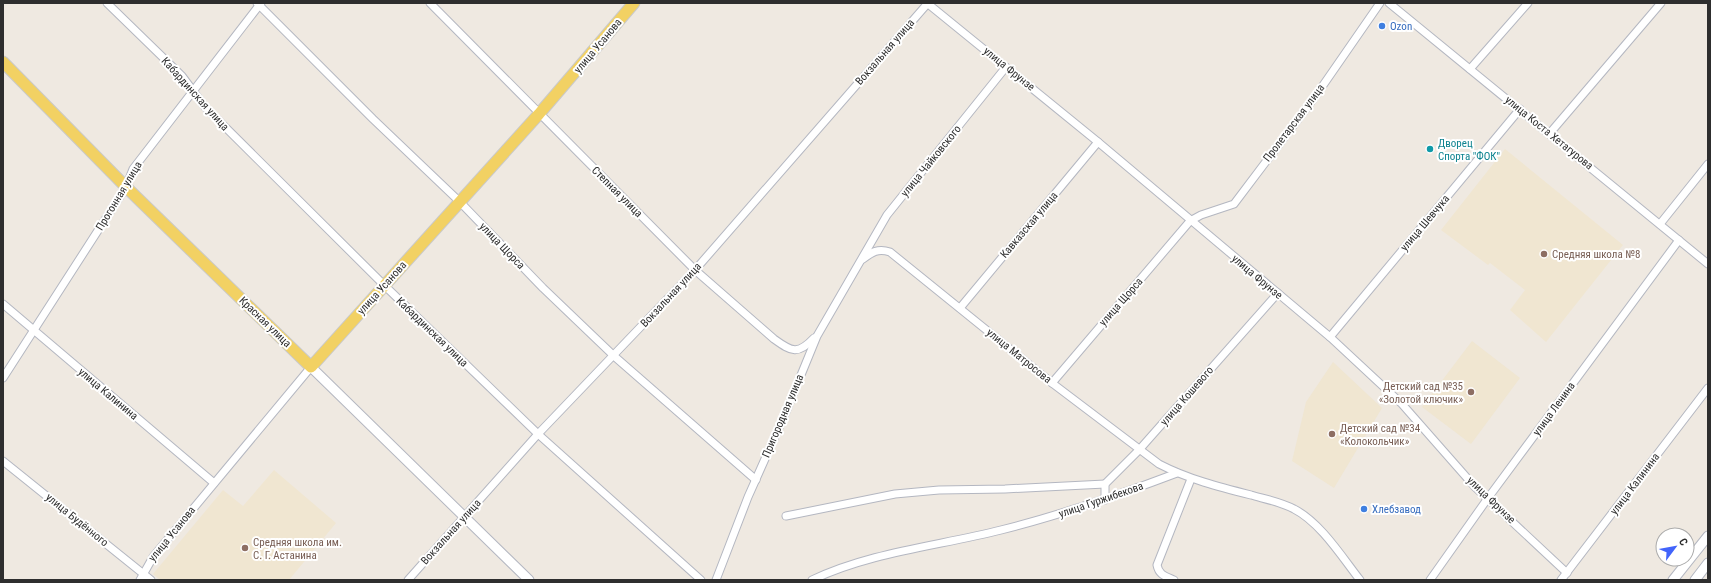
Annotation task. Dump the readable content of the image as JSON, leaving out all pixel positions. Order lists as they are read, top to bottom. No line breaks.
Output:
{"streets":{"main road":["улица Усанова","Красная улица"],"street":["Вокзальная улица","улица Фрунзе","Кабардинская улица","Пролетарская улица","улица Коста Хетагурова","улица Чайковского","Степная улица","Прогонная улица","улица Шевчука","Кавказская улица","улица Щорса","улица Матросова","улица Калинина","улица Кошевого","улица Ленина","Пригородная улица","улица Гуржибекова","улица Будённого"]},"crossings":[["улица Усанова","Кабардинская улица"],["улица Усанова","Степная улица"],["улица Усанова","улица Щорса"],["улица Усанова","Красная улица"],["улица Усанова","улица Калинина"],["улица Усанова","улица Будённого"],["Вокзальная улица","улица Фрунзе"],["Вокзальная улица","Кабардинская улица"],["Вокзальная улица","Степная улица"],["Вокзальная улица","улица Щорса"],["Вокзальная улица","Красная улица"],["улица Фрунзе","Пролетарская улица"],["улица Фрунзе","улица Чайковского"],["улица Фрунзе","улица Шевчука"],["улица Фрунзе","Кавказская улица"],["улица Фрунзе","улица Щорса"],["улица Фрунзе","улица Калинина"],["улица Фрунзе","улица Кошевого"],["улица Фрунзе","улица Ленина"],["Кабардинская улица","Прогонная улица"],["Пролетарская улица","улица Щорса"],["улица Коста Хетагурова","улица Шевчука"],["улица Коста Хетагурова","улица Ленина"],["улица Чайковского","улица Матросова"],["улица Чайковского","Пригородная улица"],["Степная улица","Пригородная улица"],["Прогонная улица","улица Щорса"],["Прогонная улица","Красная улица"],["Прогонная улица","улица Калинина"],["Кавказская улица","улица Матросова"],["улица Щорса","улица Матросова"],["улица Щорса","Пригородная улица"],["улица Матросова","улица Кошевого"],["улица Матросова","Пригородная улица"],["улица Матросова","улица Гуржибекова"],["улица Кошевого","улица Гуржибекова"]],"places":["Ozon","Дворец Спорта \"ФОК\"","Средняя школа №8","Детский сад №35 «Золотой ключик»","Детский сад №34 «Колокольчик»","Хлебзавод","Средняя школа им. C. Г. Астанина"],"north":"top right"}
